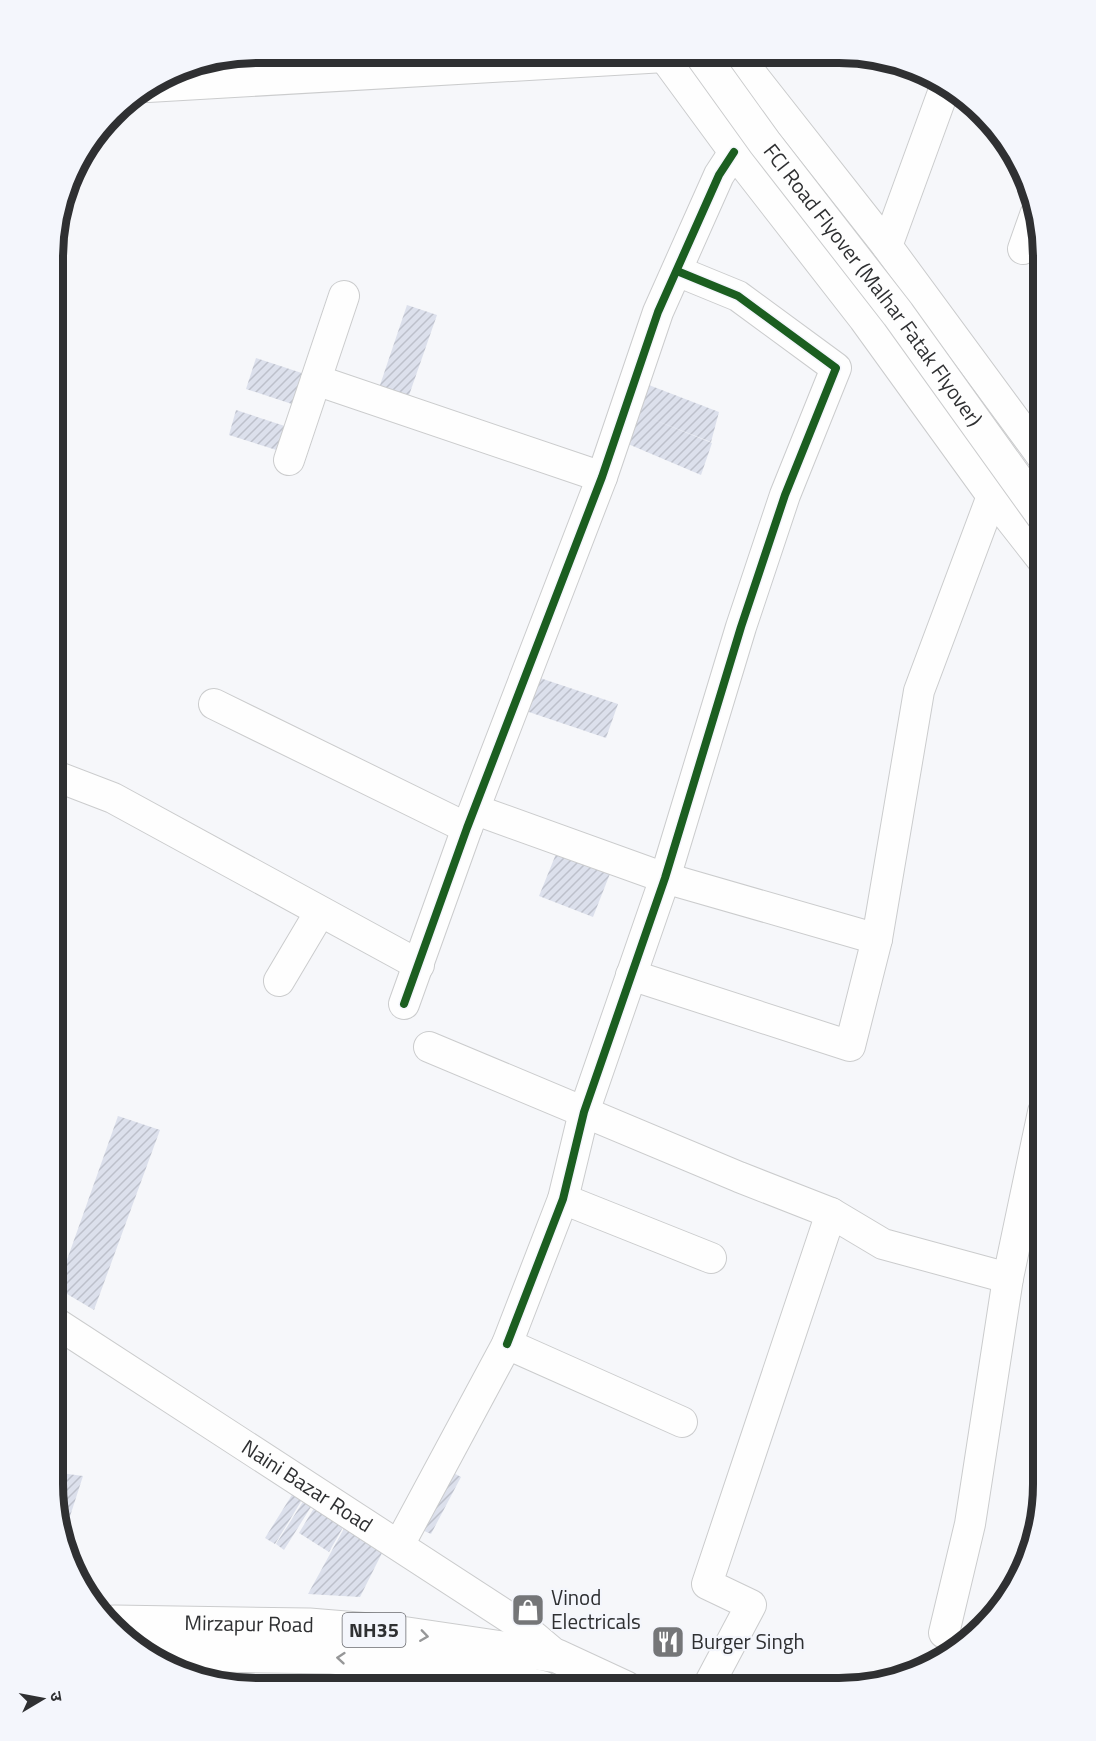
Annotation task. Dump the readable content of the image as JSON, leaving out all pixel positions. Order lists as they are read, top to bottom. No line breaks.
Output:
{"streets":{"main road":["FCI Road Flyover (Malhar Fatak Flyover)","Mirzapur Road","NH35"],"street":["Naini Bazar Road"]},"crossings":[["Naini Bazar Road","Mirzapur Road"]],"places":{"shop":["Vinod Electricals"],"restaurant":["Burger Singh"]},"north":"right"}
